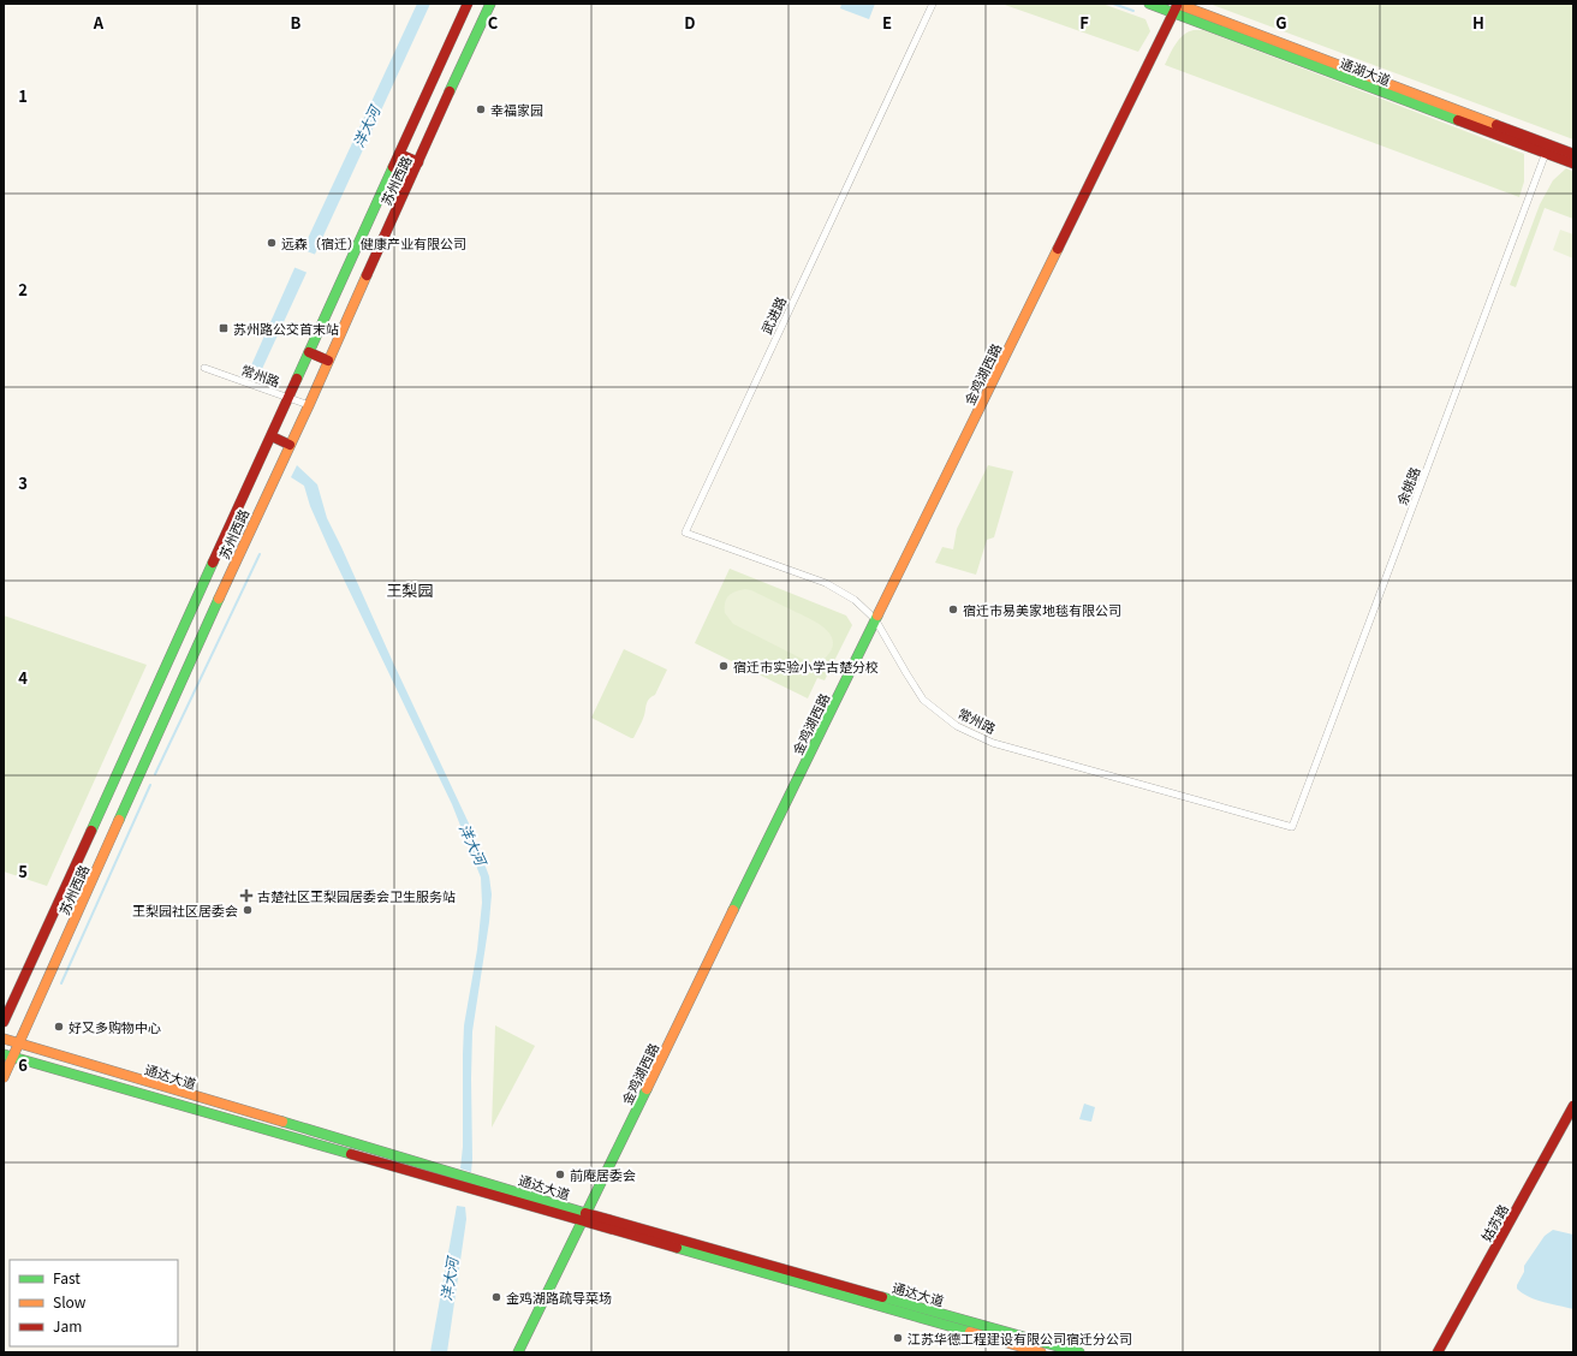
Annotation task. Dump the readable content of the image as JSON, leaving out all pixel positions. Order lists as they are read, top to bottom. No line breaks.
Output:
{"streets":{"main road":["通湖大道","苏州西路","金鸡湖西路","通达大道","姑苏路"],"street":["武进路","常州路","余姚路"]},"crossings":[["通湖大道","金鸡湖西路"],["通湖大道","余姚路"],["苏州西路","常州路"],["苏州西路","通达大道"],["武进路","常州路"],["金鸡湖西路","常州路"],["金鸡湖西路","通达大道"],["常州路","余姚路"]],"districts":["王梨园"],"water":["洋大河"],"places":{"other":["幸福家园","远森（宿迁）健康产业有限公司","宿迁市易美家地毯有限公司","宿迁市实验小学古楚分校","王梨园社区居委会","好又多购物中心","前庵居委会","金鸡湖路疏导菜场","江苏华德工程建设有限公司宿迁分公司"],"transit":["苏州路公交首末站"],"health":["古楚社区王梨园居委会卫生服务站"]},"legend":["Fast","Slow","Jam"],"grid":{"columns":["A","B","C","D","E","F","G","H"],"rows":["1","2","3","4","5","6"]}}
